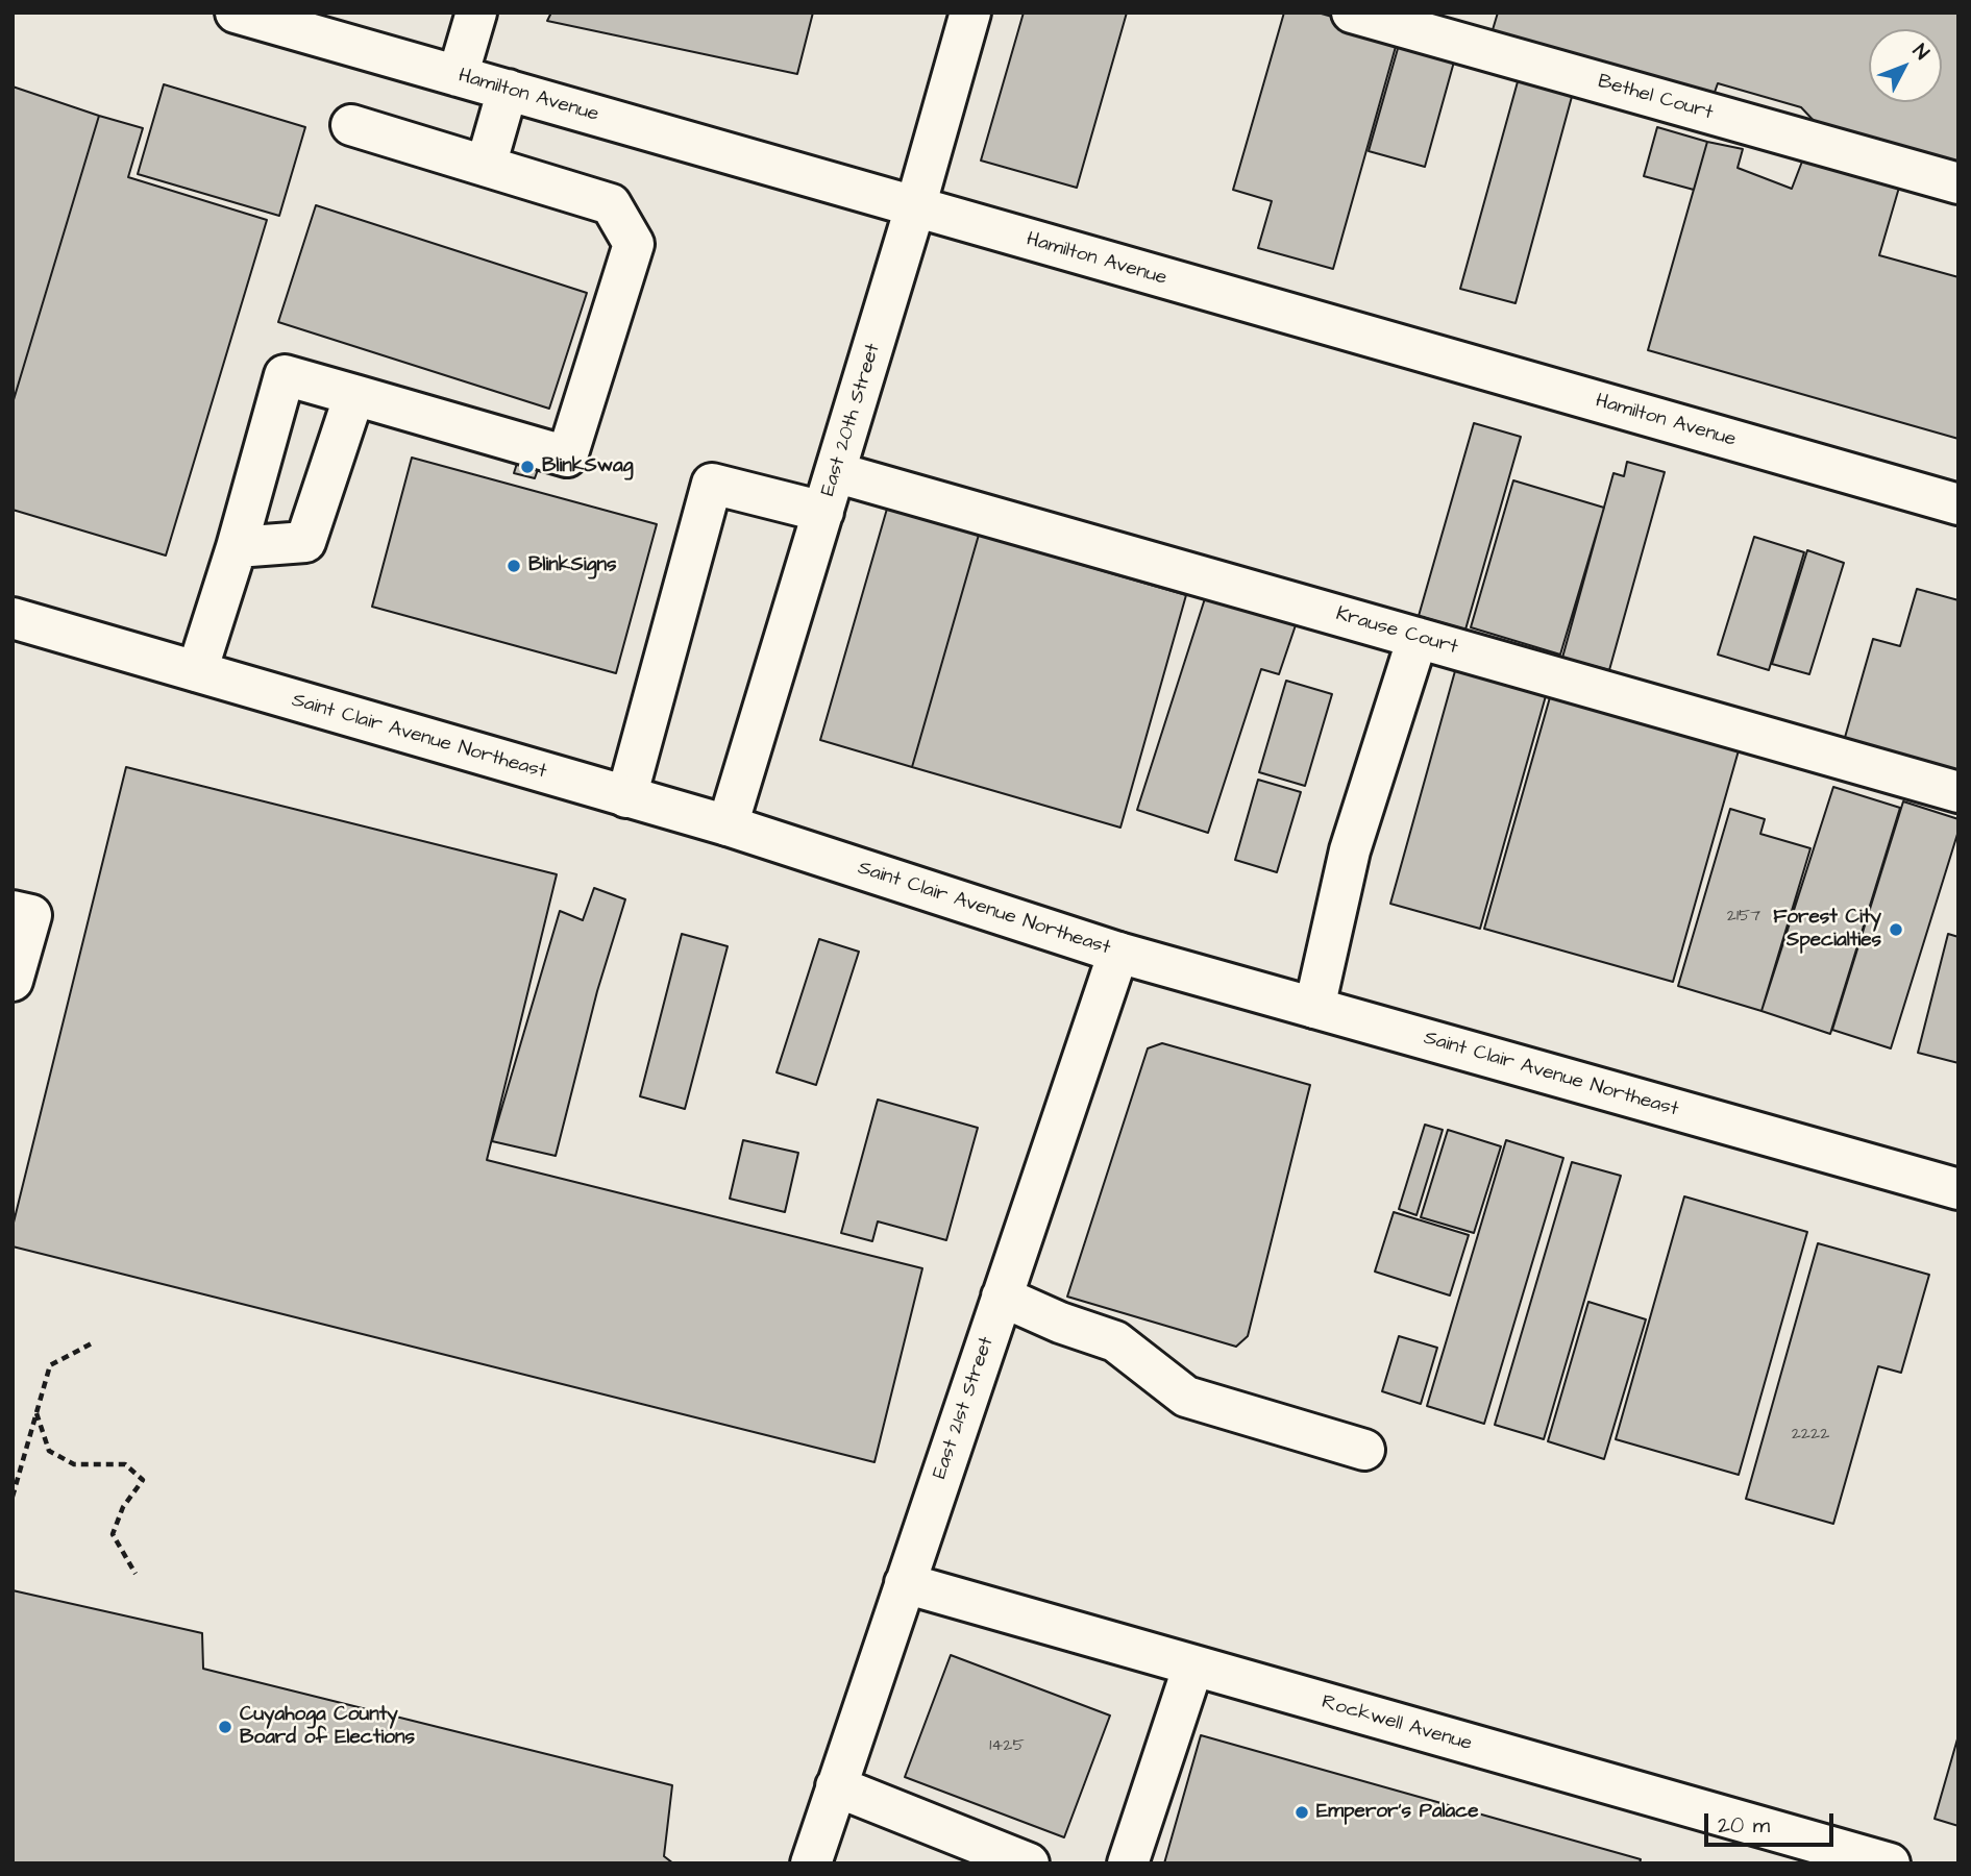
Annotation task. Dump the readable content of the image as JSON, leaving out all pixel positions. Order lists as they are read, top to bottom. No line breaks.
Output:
{"streets":{"street":["Hamilton Avenue","Bethel Court","East 20th Street","Krause Court","Saint Clair Avenue Northeast","East 21st Street","Rockwell Avenue"]},"crossings":[["Hamilton Avenue","East 20th Street"],["East 20th Street","Krause Court"],["East 20th Street","Saint Clair Avenue Northeast"],["Saint Clair Avenue Northeast","East 21st Street"],["East 21st Street","Rockwell Avenue"]],"places":["BlinkSwag","BlinkSigns","Forest City Specialties","Cuyahoga County Board of Elections","Emperor's Palace"],"house_numbers":["2157","2222","1425"],"scale_bar":"20 m","north":"top right"}
